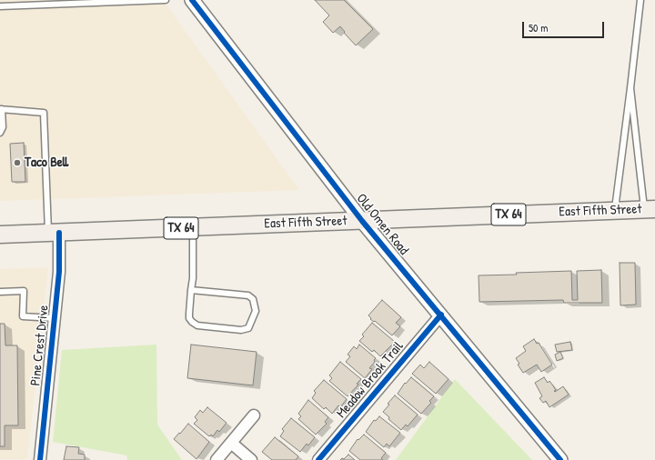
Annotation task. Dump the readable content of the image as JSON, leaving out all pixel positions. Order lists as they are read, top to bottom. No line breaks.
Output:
{"streets":{"main road":["East Fifth Street","TX 64"],"street":["Old Omen Road","Pine Crest Drive","Meadow Brook Trail"]},"crossings":[["East Fifth Street","Old Omen Road"],["East Fifth Street","Pine Crest Drive"],["Old Omen Road","Meadow Brook Trail"]],"places":["Taco Bell"],"scale_bar":"50 m"}
